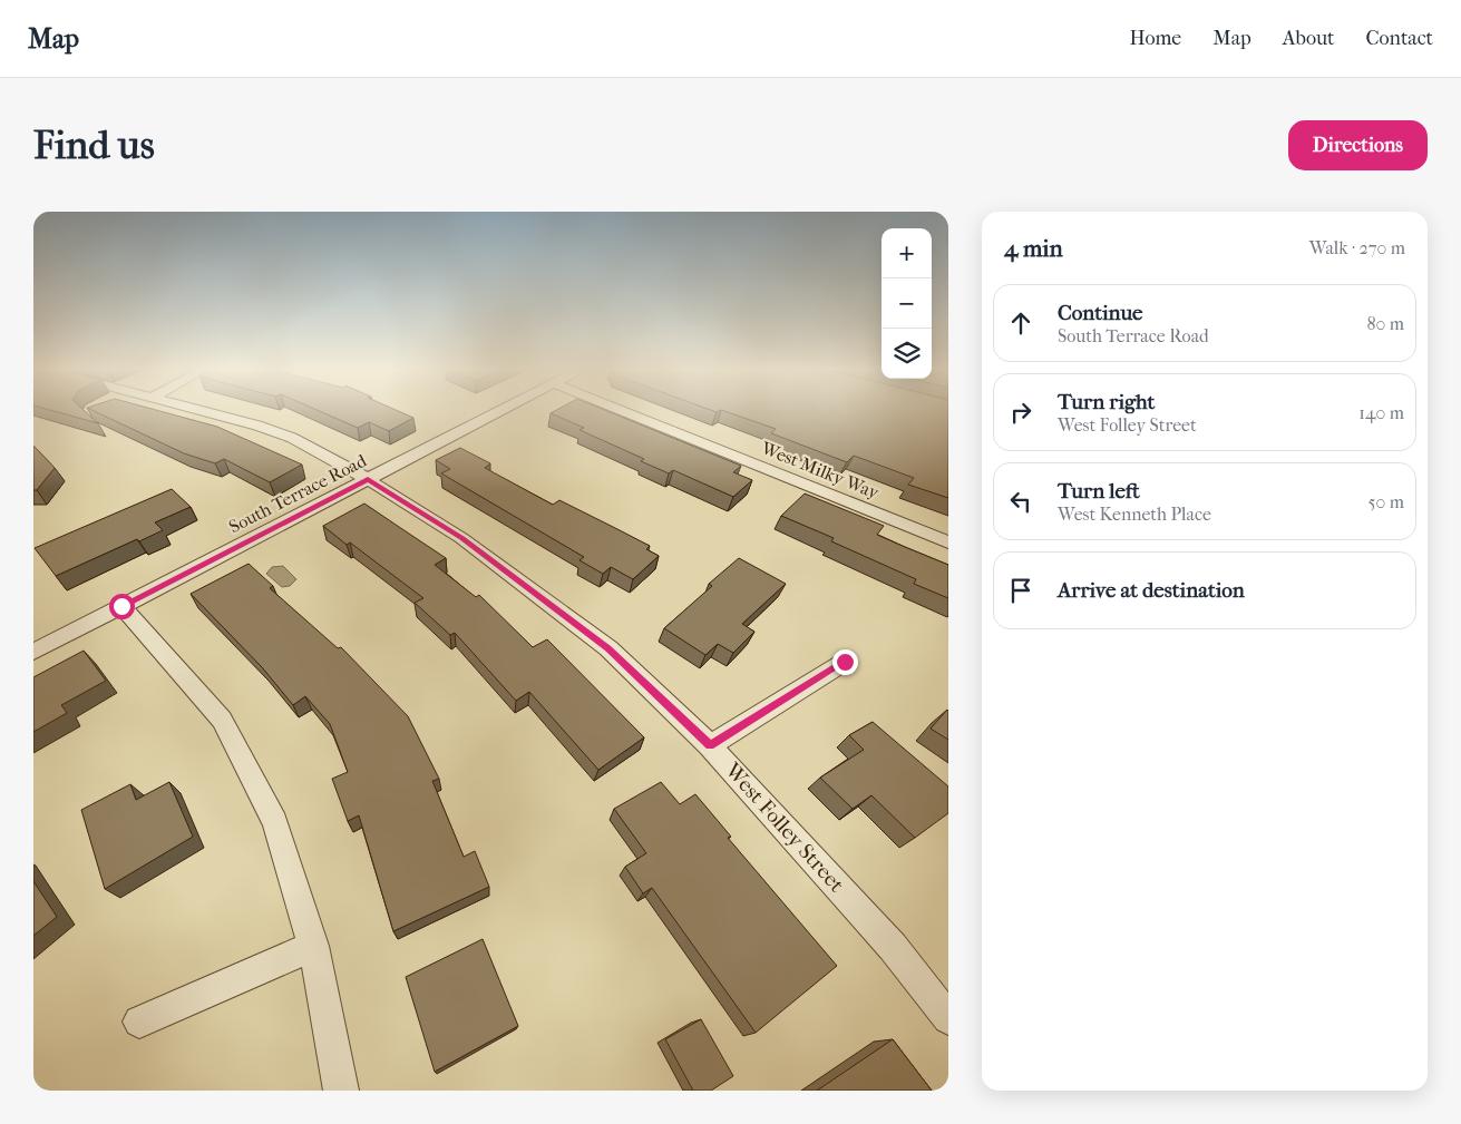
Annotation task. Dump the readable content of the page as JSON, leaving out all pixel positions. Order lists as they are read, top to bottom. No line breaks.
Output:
{"streets":{"street":["West Milky Way","South Terrace Road","West Folley Street"]},"crossings":[["South Terrace Road","West Folley Street"]],"page":{"header":"Map","nav":["Home","Map","About","Contact"],"buttons":"Directions","title":"Find us","heading":["4 min","Walk · 270 m"],"map_buttons":["+","−"],"list":[["Continue","South Terrace Road","80 m"],["Turn right","West Folley Street","140 m"],["Turn left","West Kenneth Place","50 m"],"Arrive at destination"]}}
